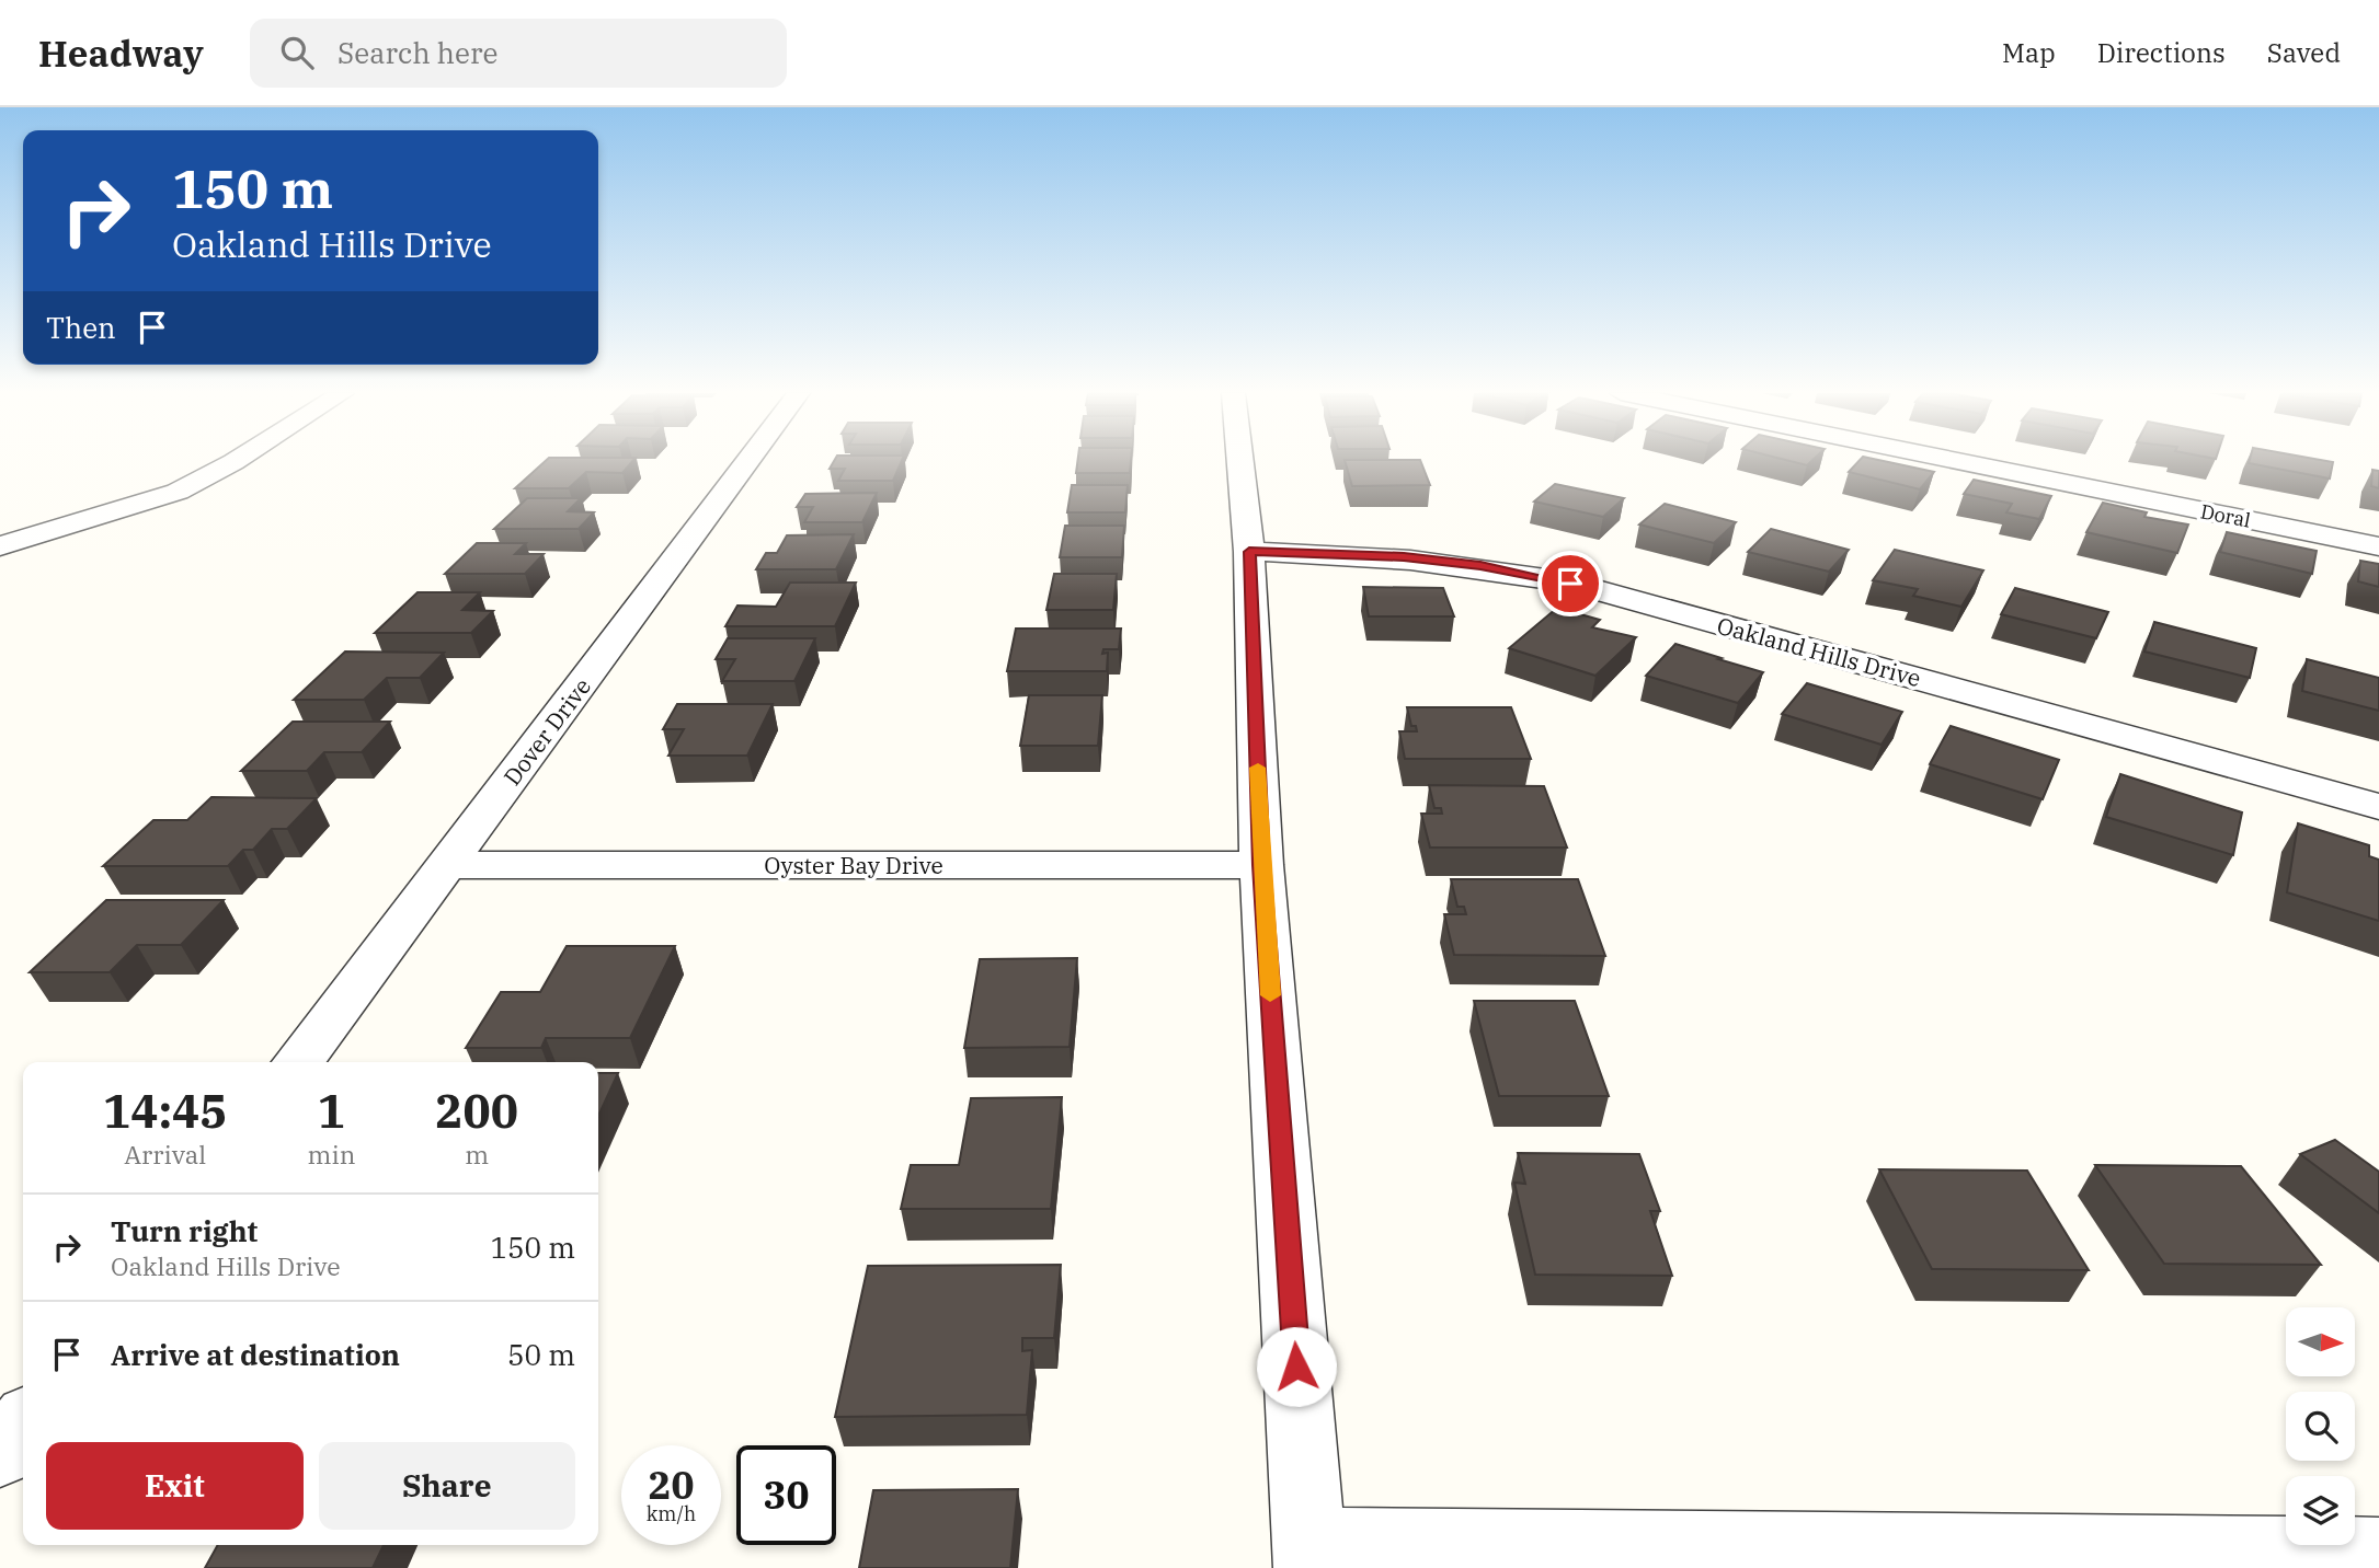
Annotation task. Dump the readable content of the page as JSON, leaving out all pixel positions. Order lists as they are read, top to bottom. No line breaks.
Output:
{"streets":{"street":["Doral","Oakland Hills Drive","Dover Drive","Oyster Bay Drive"]},"crossings":[["Dover Drive","Oyster Bay Drive"]],"north":"right","page":{"header":"Headway","search":"Search here","nav":["Map","Directions","Saved"],"turn":["150 m","Oakland Hills Drive"],"then":"Then","eta":["14:45","Arrival","1","min","200","m"],"list":[{"name":"Turn right","note":"Oakland Hills Drive","value":"150 m"},{"name":"Arrive at destination","value":"50 m"}],"buttons":["Exit","Share"],"speed":"20 km/h","limit":"30"}}
